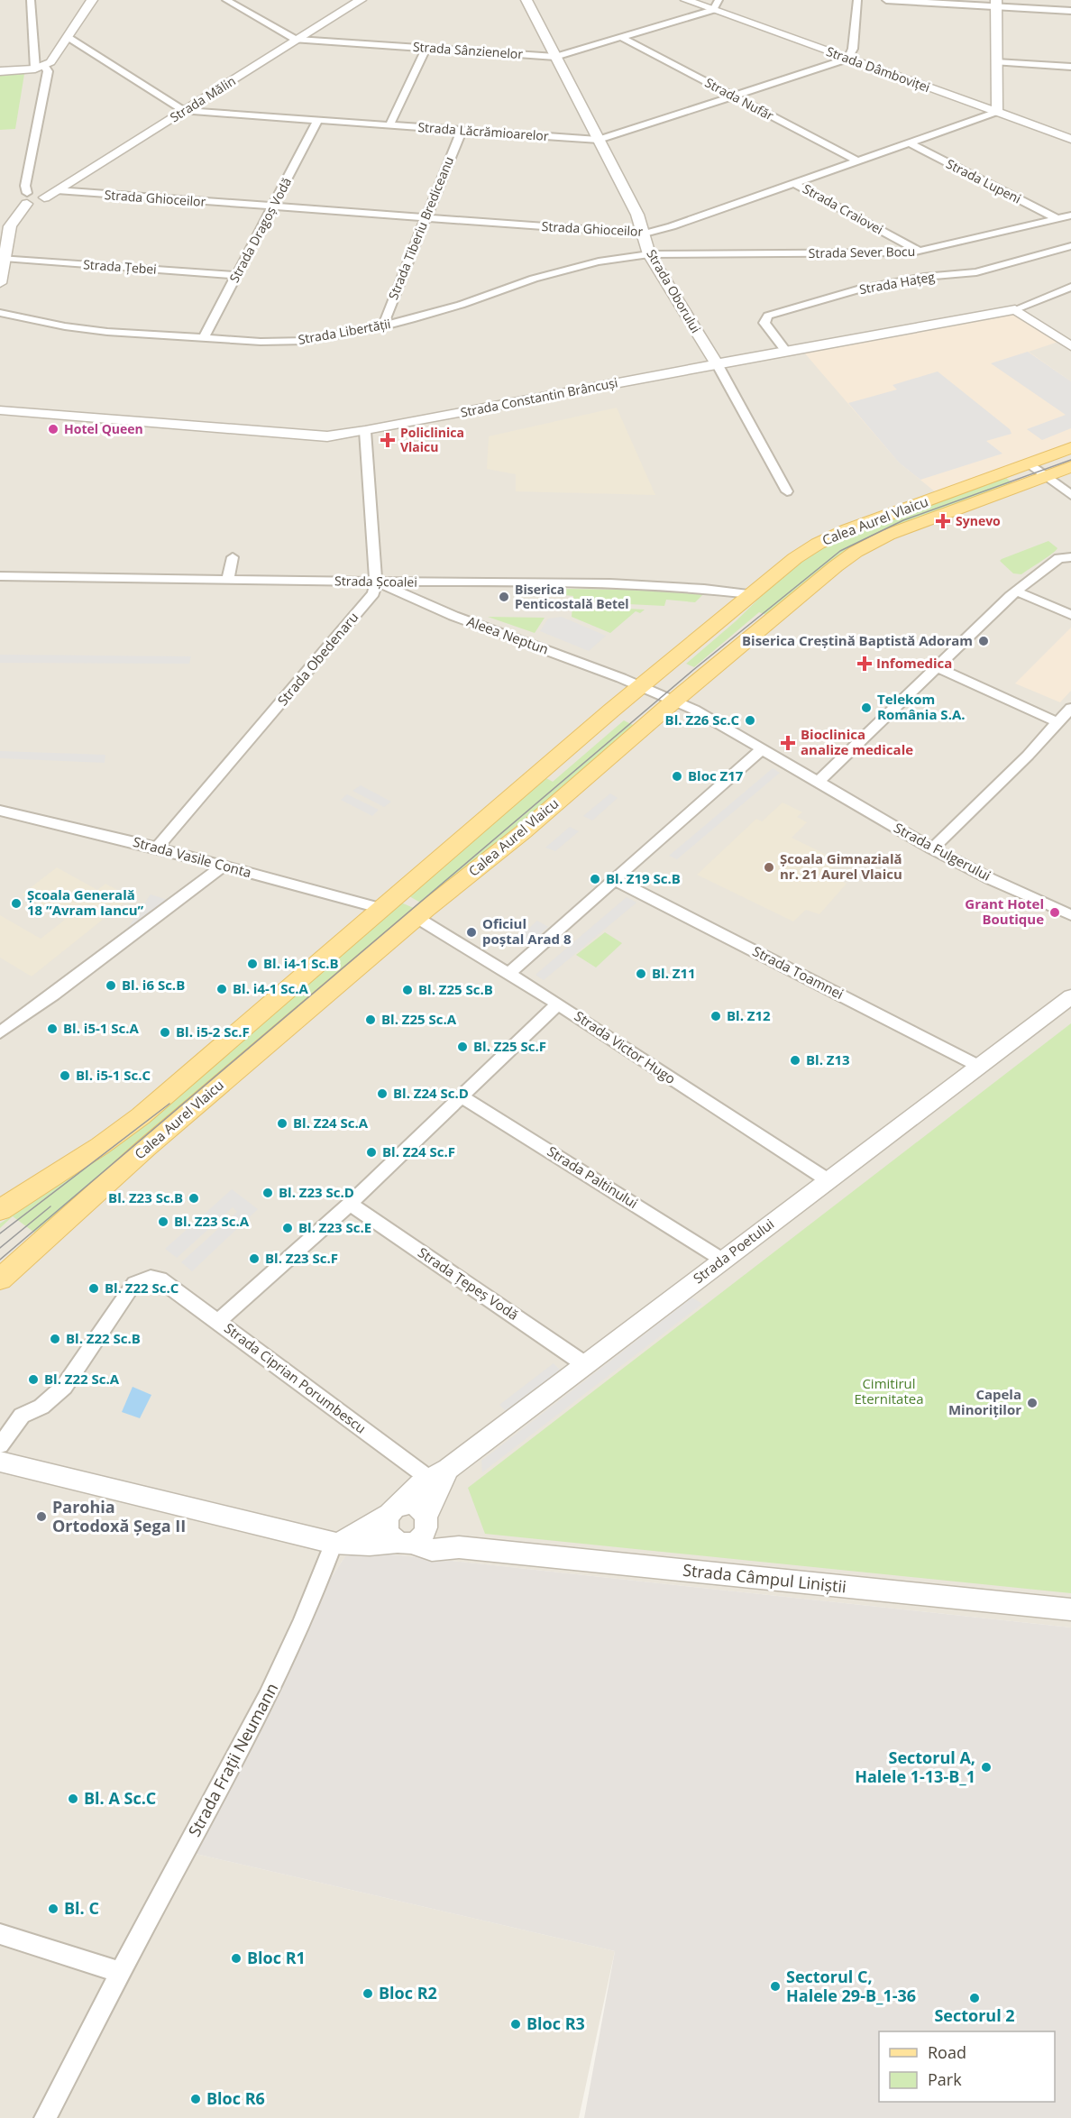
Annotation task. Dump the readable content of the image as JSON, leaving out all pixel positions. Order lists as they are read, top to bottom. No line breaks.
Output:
{"streets":{"main road":["Calea Aurel Vlaicu"],"street":["Strada Sânzienelor","Strada Dâmboviței","Strada Mălin","Strada Nufăr","Strada Lăcrămioarelor","Strada Lupeni","Strada Ghioceilor","Strada Craiovei","Strada Tiberiu Brediceanu","Strada Dragoș Vodă","Strada Sever Bocu","Strada Țebei","Strada Hațeg","Strada Oborului","Strada Libertății","Strada Constantin Brâncuși","Strada Școalei","Aleea Neptun","Strada Obedenaru","Strada Fulgerului","Strada Vasile Conta","Strada Toamnei","Strada Victor Hugo","Strada Paltinului","Strada Poetului","Strada Țepeș Vodă","Strada Ciprian Porumbescu","Strada Câmpul Liniștii","Strada Frații Neumann"]},"crossings":[["Strada Sânzienelor","Strada Dâmboviței"],["Strada Sânzienelor","Strada Mălin"],["Strada Sânzienelor","Strada Nufăr"],["Strada Sânzienelor","Strada Oborului"],["Strada Dâmboviței","Strada Lăcrămioarelor"],["Strada Dâmboviței","Strada Ghioceilor"],["Strada Mălin","Strada Lăcrămioarelor"],["Strada Mălin","Strada Ghioceilor"],["Strada Nufăr","Strada Lăcrămioarelor"],["Strada Nufăr","Strada Ghioceilor"],["Strada Lăcrămioarelor","Strada Tiberiu Brediceanu"],["Strada Lăcrămioarelor","Strada Dragoș Vodă"],["Strada Lăcrămioarelor","Strada Oborului"],["Strada Lupeni","Strada Ghioceilor"],["Strada Lupeni","Strada Sever Bocu"],["Strada Ghioceilor","Strada Craiovei"],["Strada Ghioceilor","Strada Tiberiu Brediceanu"],["Strada Ghioceilor","Strada Dragoș Vodă"],["Strada Ghioceilor","Strada Oborului"],["Strada Craiovei","Strada Sever Bocu"],["Strada Tiberiu Brediceanu","Strada Libertății"],["Strada Dragoș Vodă","Strada Țebei"],["Strada Dragoș Vodă","Strada Libertății"],["Strada Sever Bocu","Strada Oborului"],["Strada Sever Bocu","Strada Libertății"],["Strada Hațeg","Strada Constantin Brâncuși"],["Strada Oborului","Strada Libertății"],["Strada Oborului","Strada Constantin Brâncuși"],["Calea Aurel Vlaicu","Strada Școalei"],["Calea Aurel Vlaicu","Aleea Neptun"],["Calea Aurel Vlaicu","Strada Fulgerului"],["Calea Aurel Vlaicu","Strada Vasile Conta"],["Calea Aurel Vlaicu","Strada Victor Hugo"],["Strada Școalei","Aleea Neptun"],["Strada Școalei","Strada Obedenaru"],["Aleea Neptun","Strada Obedenaru"],["Aleea Neptun","Strada Fulgerului"],["Strada Obedenaru","Strada Vasile Conta"],["Strada Toamnei","Strada Poetului"],["Strada Victor Hugo","Strada Poetului"],["Strada Paltinului","Strada Poetului"],["Strada Poetului","Strada Țepeș Vodă"],["Strada Poetului","Strada Ciprian Porumbescu"],["Strada Poetului","Strada Câmpul Liniștii"],["Strada Poetului","Strada Frații Neumann"]],"parks":["Cimitirul Eternitatea"],"places":{"other":["Hotel Queen","Biserica Penticostală Betel","Biserica Creștină Baptistă Adoram","Telekom România S.A.","Bl. Z26 Sc.C","Bloc Z17","Școala Gimnazială nr. 21 Aurel Vlaicu","Bl. Z19 Sc.B","Școala Generală 18 ”Avram Iancu”","Grant Hotel Boutique","Oficiul poștal Arad 8","Bl. i4-1 Sc.B","Bl. Z11","Bl. i6 Sc.B","Bl. i4-1 Sc.A","Bl. Z25 Sc.B","Bl. Z12","Bl. Z25 Sc.A","Bl. i5-1 Sc.A","Bl. i5-2 Sc.F","Bl. Z25 Sc.F","Bl. Z13","Bl. i5-1 Sc.C","Bl. Z24 Sc.D","Bl. Z24 Sc.A","Bl. Z24 Sc.F","Bl. Z23 Sc.D","Bl. Z23 Sc.B","Bl. Z23 Sc.A","Bl. Z23 Sc.E","Bl. Z23 Sc.F","Bl. Z22 Sc.C","Bl. Z22 Sc.B","Bl. Z22 Sc.A","Capela Minoriților","Parohia Ortodoxă Șega II","Sectorul A, Halele 1-13-B_1","Bl. A Sc.C","Bl. C","Bloc R1","Sectorul C, Halele 29-B_1-36","Bloc R2","Sectorul 2","Bloc R3","Bloc R6"],"health":["Policlinica Vlaicu","Synevo","Infomedica","Bioclinica analize medicale"]},"legend":["Road","Park"]}
